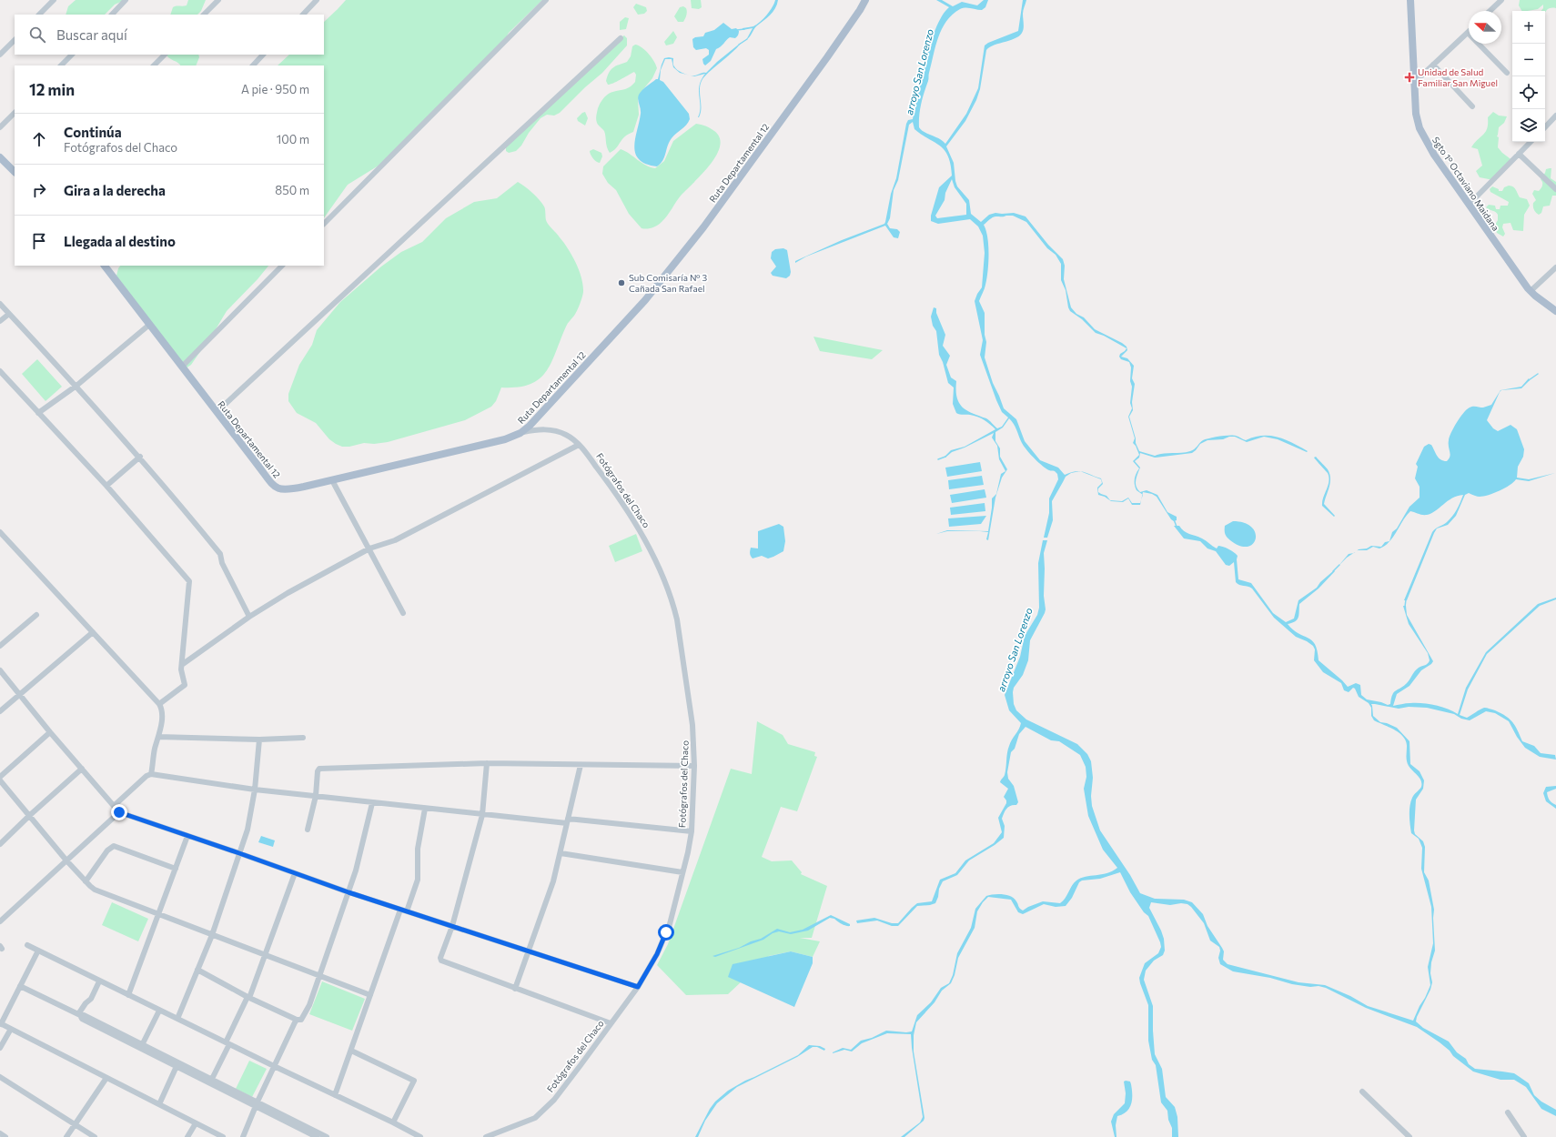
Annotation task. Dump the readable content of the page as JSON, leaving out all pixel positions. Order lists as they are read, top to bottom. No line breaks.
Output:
{"streets":{"main road":["Ruta Departamental 12","Sgto 1° Octaviano Maidana"],"street":["Fotógrafos del Chaco"]},"crossings":[["Ruta Departamental 12","Fotógrafos del Chaco"]],"water":["arroyo San Lorenzo"],"places":{"health":["Unidad de Salud Familiar San Miguel"],"other":["Sub Comisaría Nº 3 Cañada San Rafael"]},"north":"left","page":{"map_buttons":["+","−"],"search":"Buscar aquí","heading":["12 min","A pie · 950 m"],"list":[["Continúa","Fotógrafos del Chaco","100 m"],["Gira a la derecha","850 m"],"Llegada al destino"]}}
